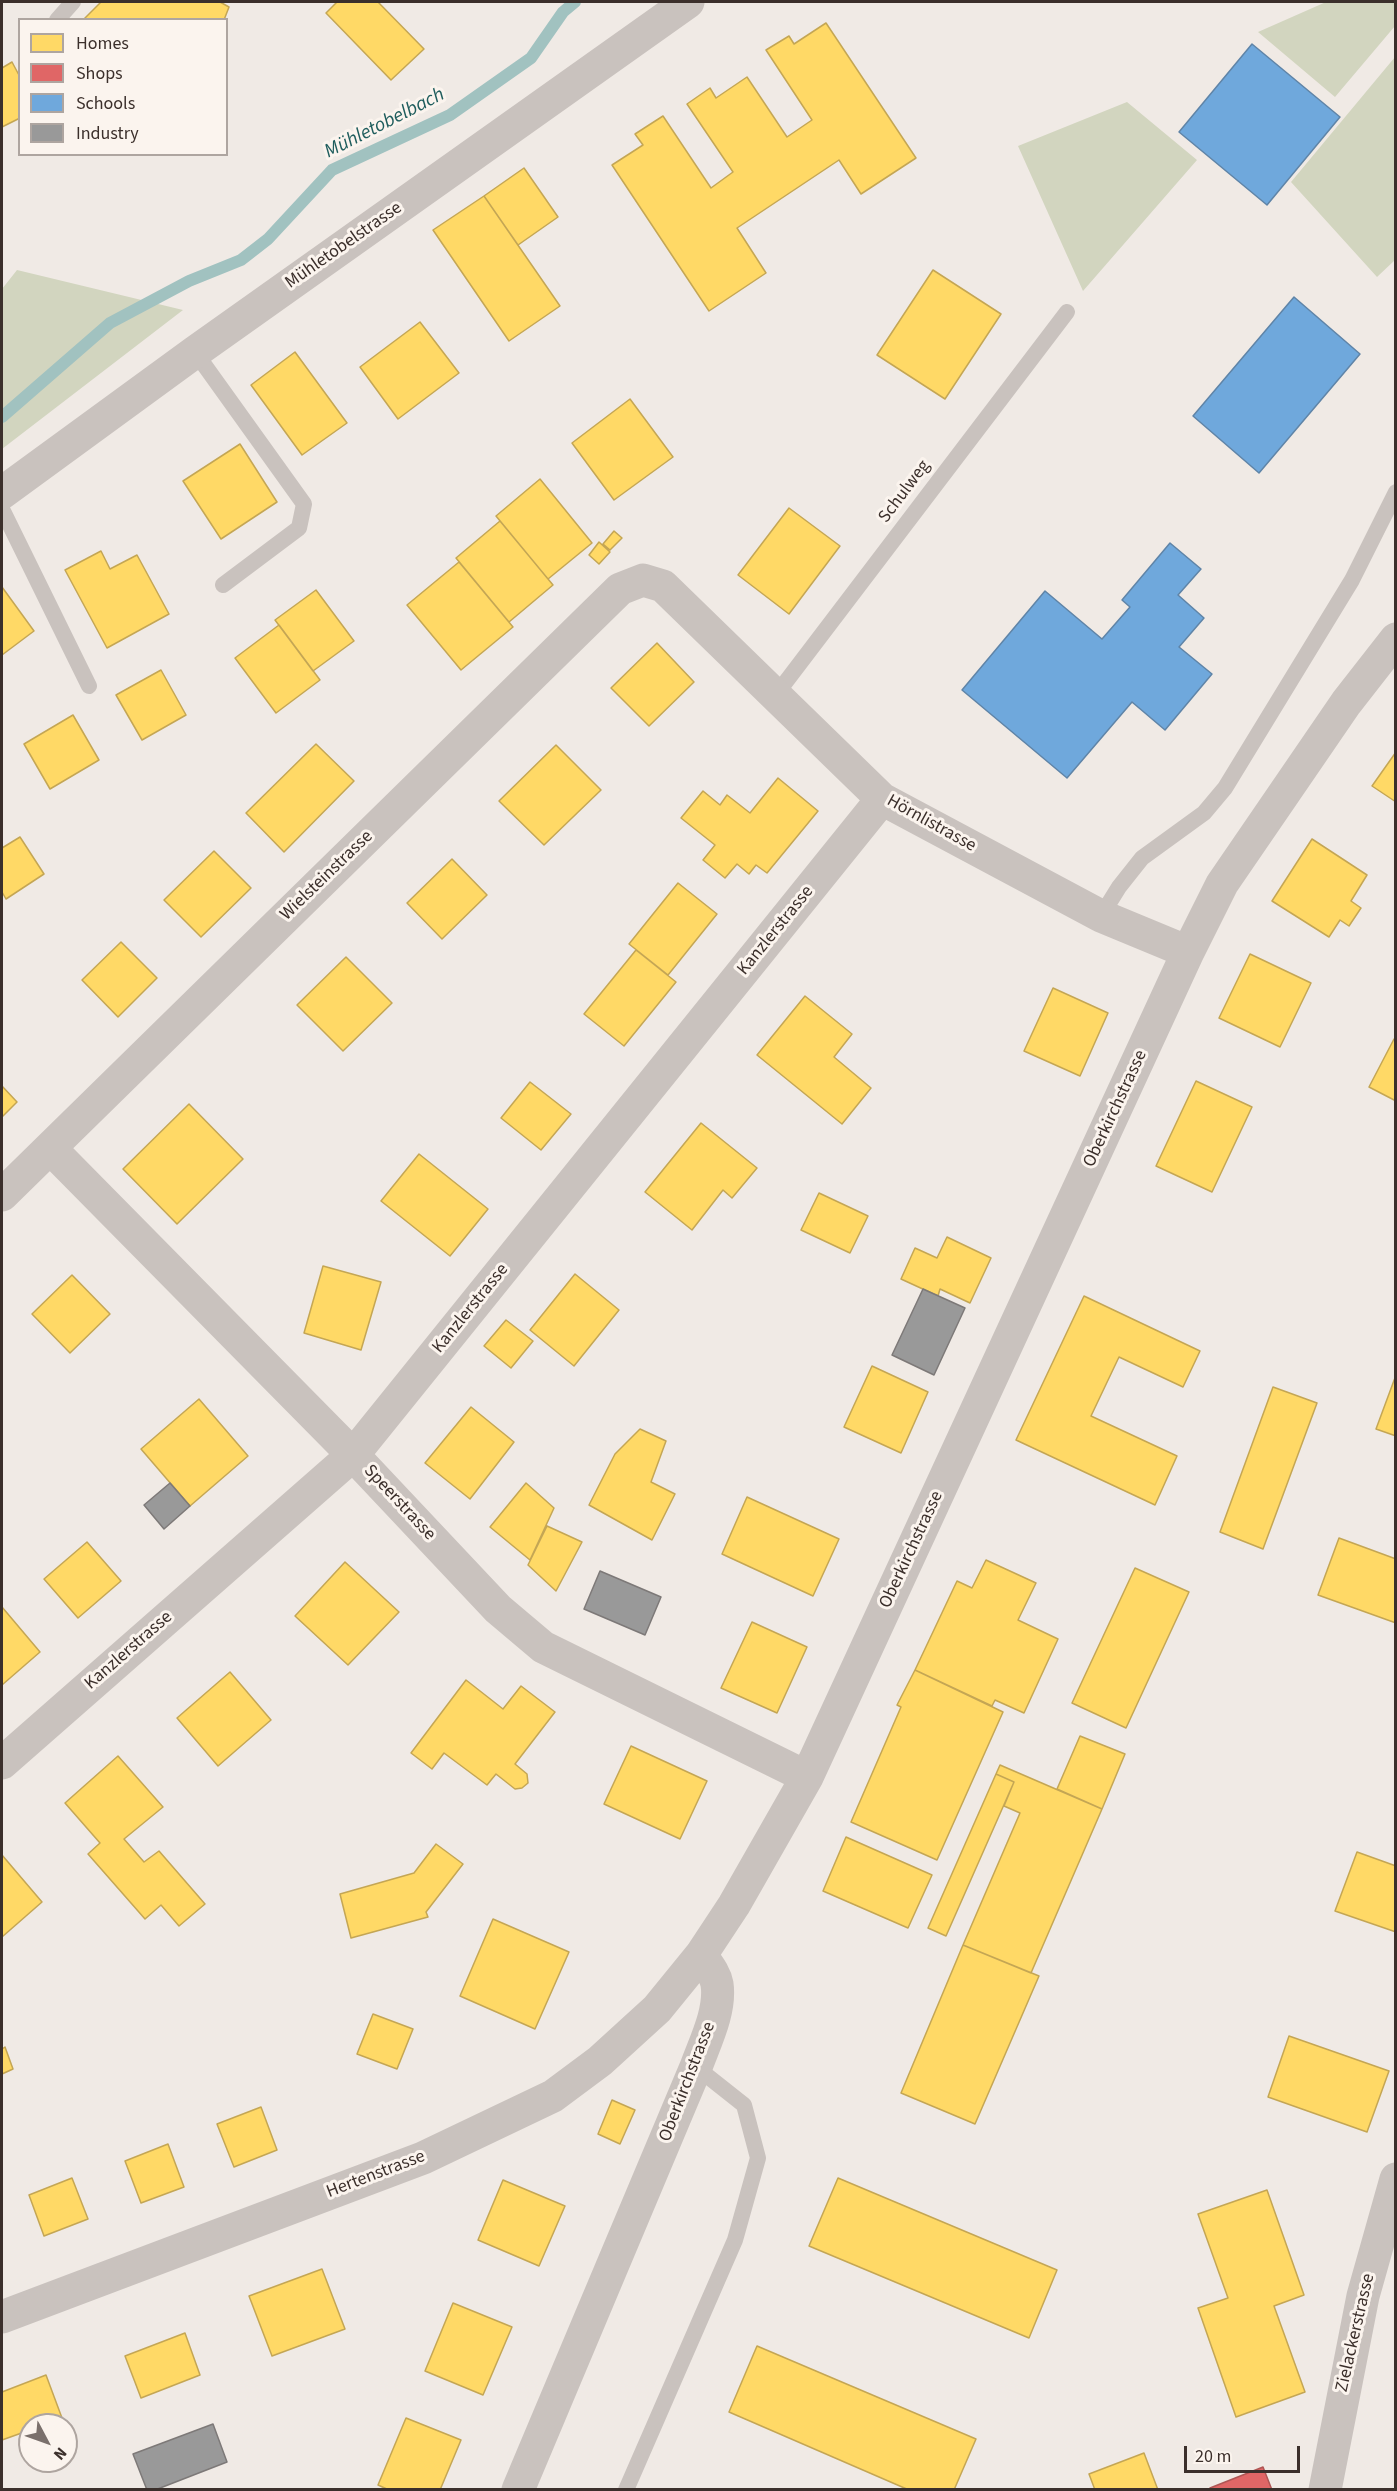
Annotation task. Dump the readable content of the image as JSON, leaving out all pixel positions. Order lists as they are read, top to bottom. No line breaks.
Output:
{"streets":{"street":["Mühletobelstrasse","Hörnlistrasse","Wielsteinstrasse","Kanzlerstrasse","Oberkirchstrasse","Speerstrasse","Hertenstrasse","Zielackerstrasse"],"lane":["Schulweg"]},"crossings":[["Schulweg","Hörnlistrasse"],["Hörnlistrasse","Wielsteinstrasse"],["Hörnlistrasse","Kanzlerstrasse"],["Hörnlistrasse","Oberkirchstrasse"],["Wielsteinstrasse","Speerstrasse"],["Kanzlerstrasse","Speerstrasse"],["Oberkirchstrasse","Speerstrasse"],["Oberkirchstrasse","Hertenstrasse"]],"water":["Mühletobelbach"],"legend":["Homes","Shops","Schools","Industry"],"scale_bar":"20 m","north":"bottom right"}
